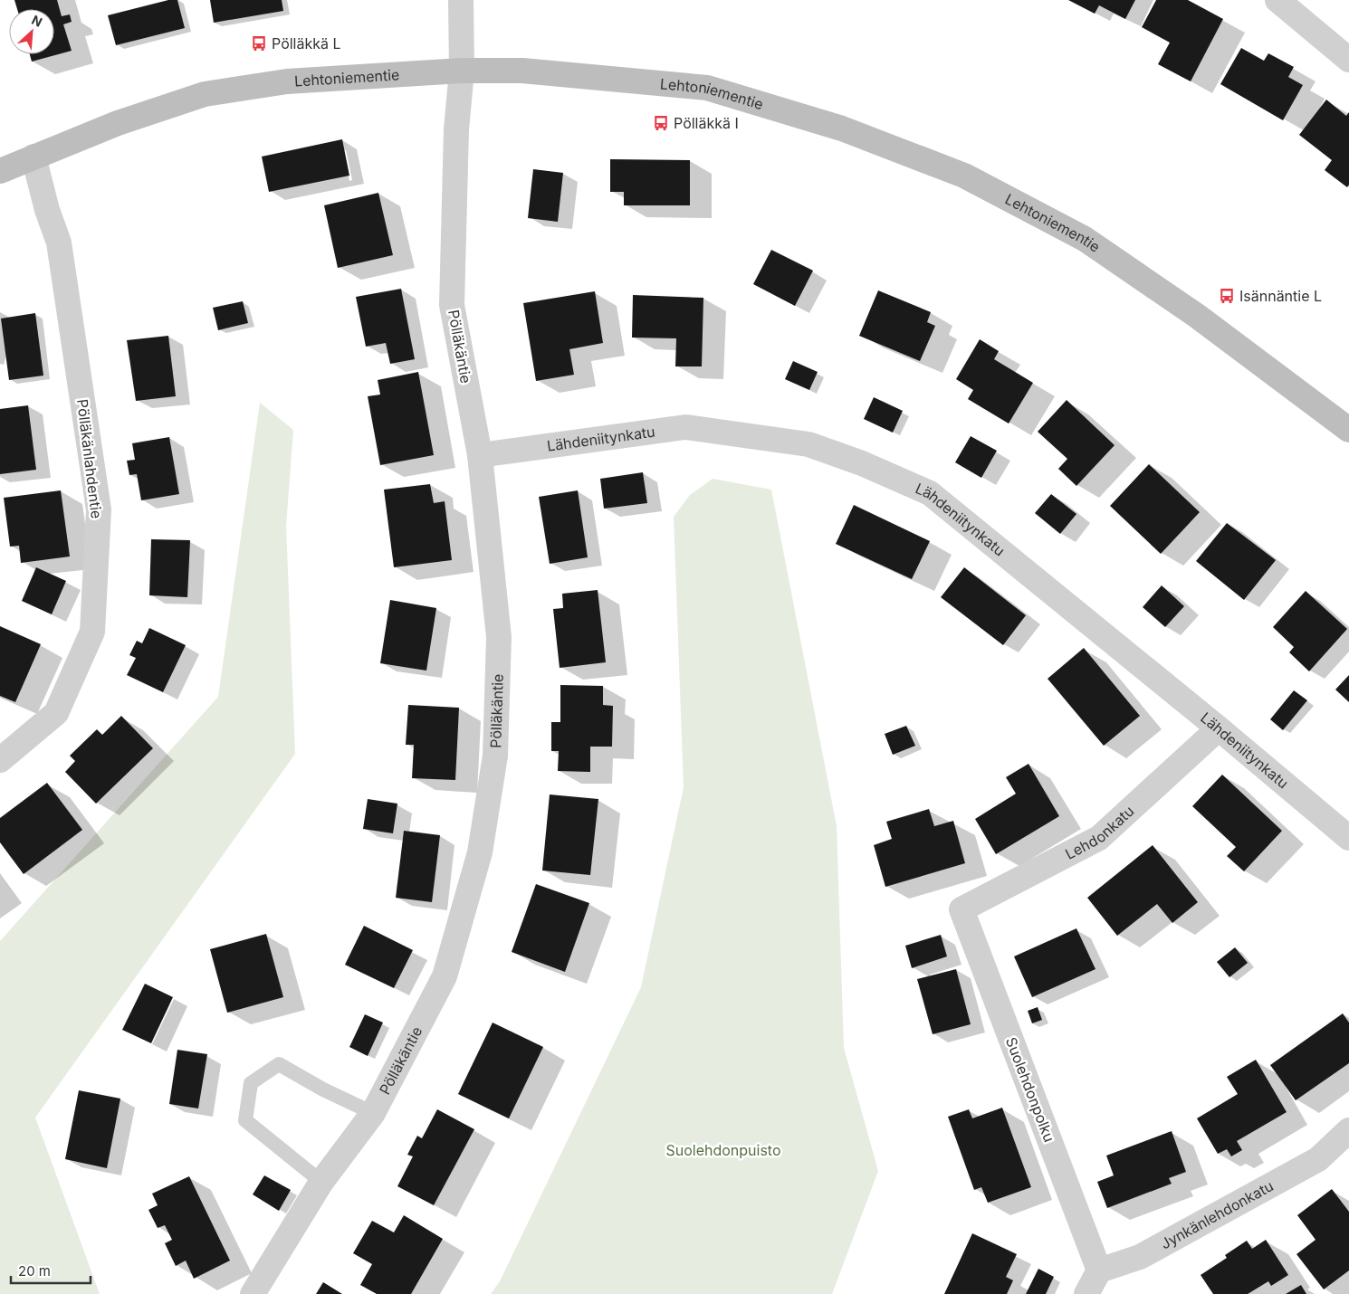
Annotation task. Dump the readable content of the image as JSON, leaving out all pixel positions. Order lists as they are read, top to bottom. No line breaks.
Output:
{"streets":{"main road":["Lehtoniementie"],"street":["Pölläkäntie","Lähdeniitynkatu","Pölläkänlahdentie","Lehdonkatu","Suolehdonpolku","Jynkänlehdonkatu"]},"crossings":[["Lehtoniementie","Pölläkäntie"],["Lehtoniementie","Pölläkänlahdentie"],["Pölläkäntie","Lähdeniitynkatu"],["Lähdeniitynkatu","Lehdonkatu"],["Lehdonkatu","Suolehdonpolku"],["Suolehdonpolku","Jynkänlehdonkatu"]],"parks":["Suolehdonpuisto"],"places":{"bus stop":["Pölläkkä L","Pölläkkä I","Isännäntie L"]},"scale_bar":"20 m","north":"top right"}
